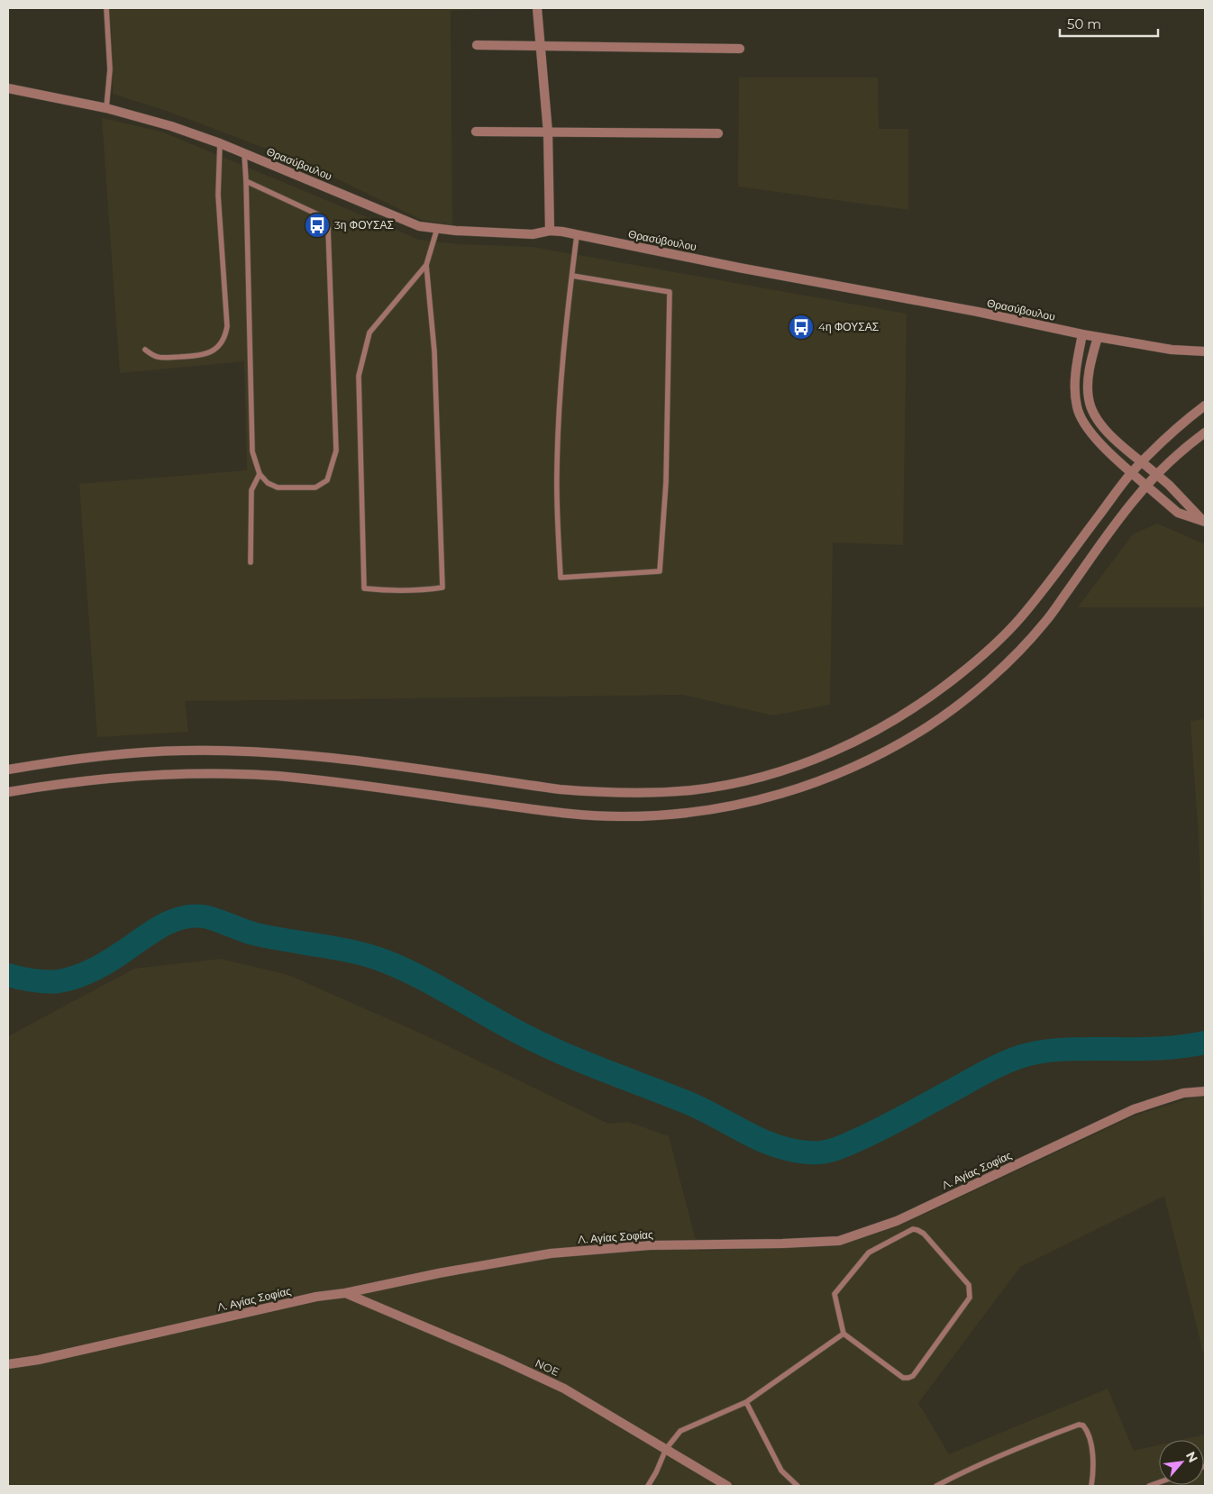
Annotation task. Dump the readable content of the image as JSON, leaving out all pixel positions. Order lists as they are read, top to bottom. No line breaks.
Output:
{"streets":{"street":["Θρασύβουλου","Λ. Αγίας Σοφίας","NOE"]},"crossings":[["Λ. Αγίας Σοφίας","NOE"]],"places":{"bus stop":["3η ΦΟΥΣΑΣ","4η ΦΟΥΣΑΣ"]},"scale_bar":"50 m","north":"top right"}
